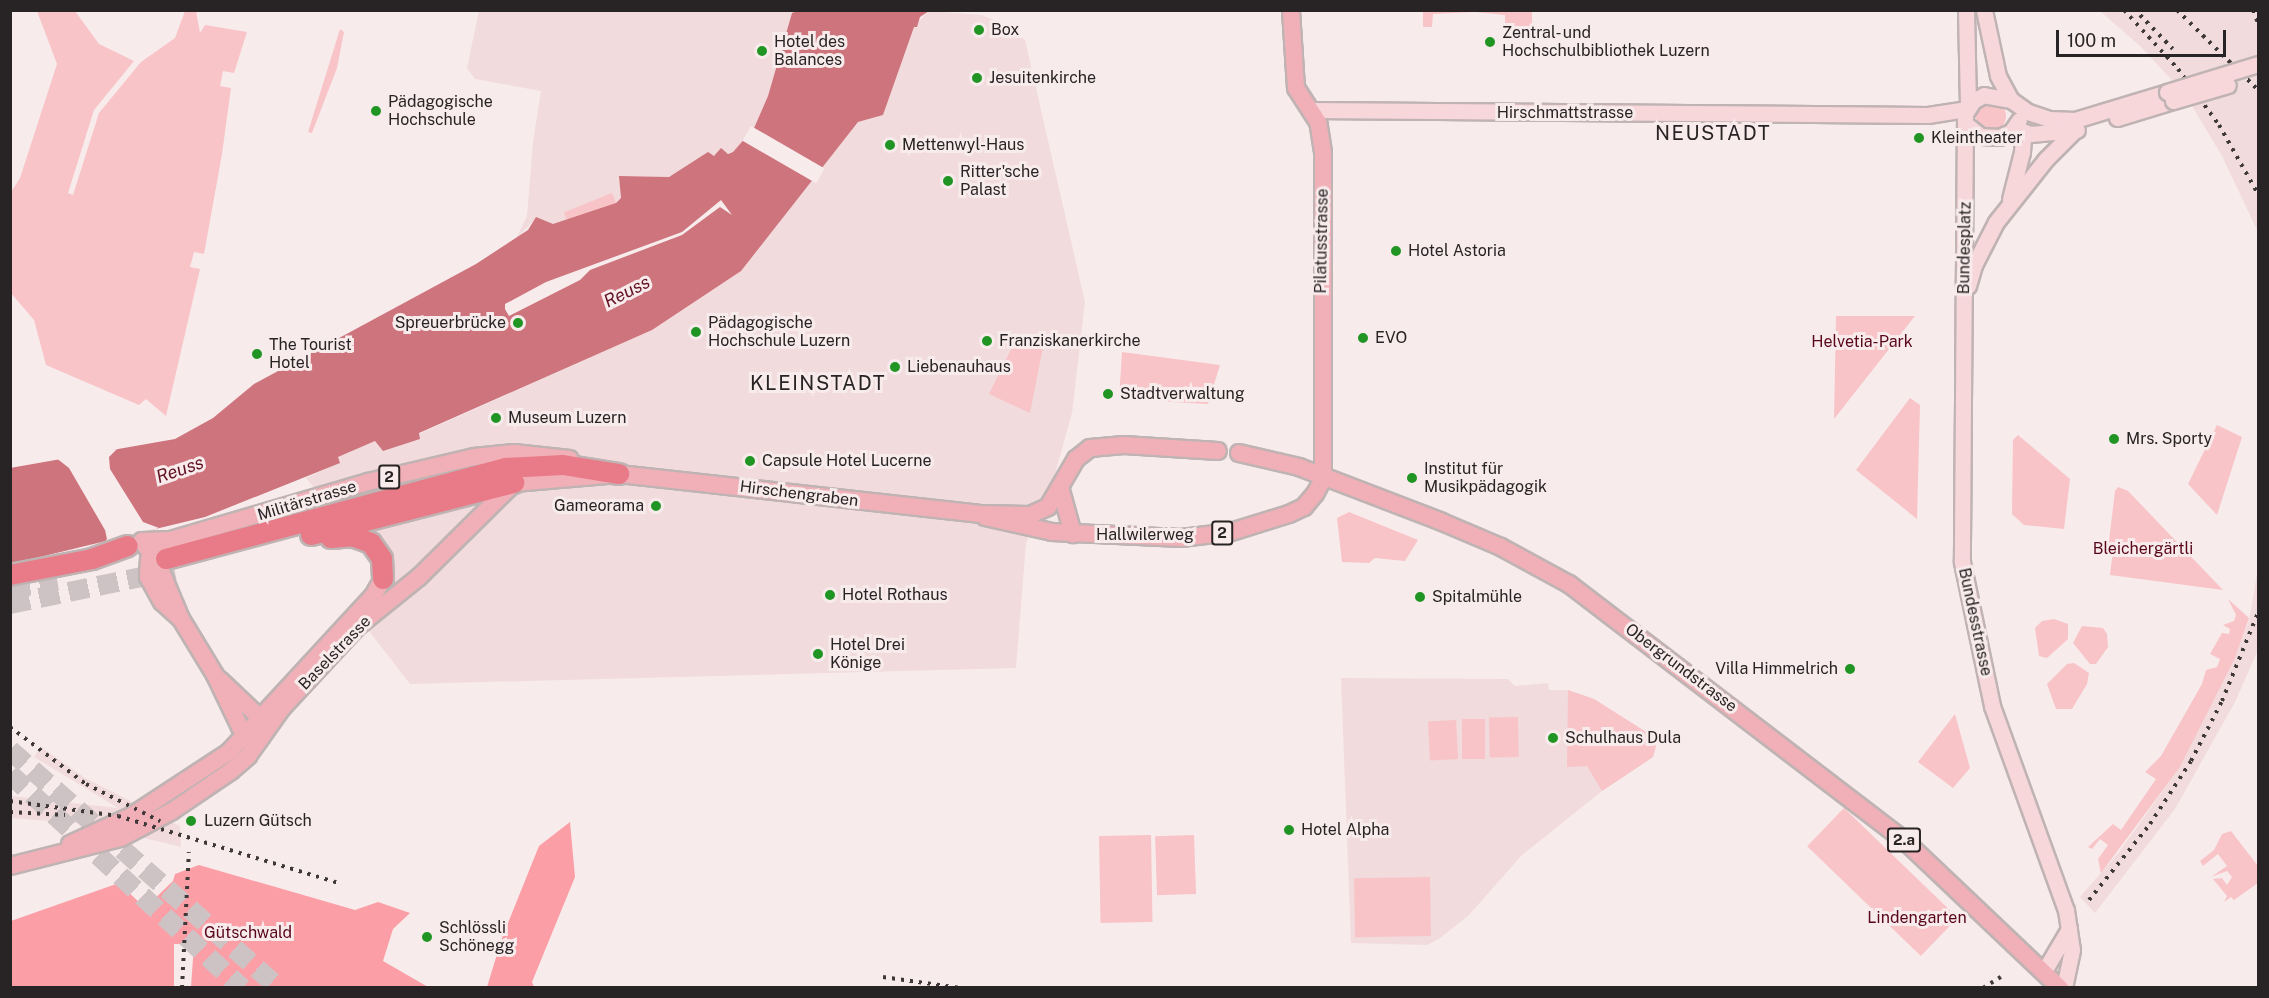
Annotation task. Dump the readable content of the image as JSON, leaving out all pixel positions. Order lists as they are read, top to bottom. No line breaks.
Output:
{"streets":{"highway":["2"],"main road":["Hirschmattstrasse","Pilatusstrasse","Bundesplatz","Hirschengraben","Militärstrasse","Hallwilerweg","Bundesstrasse","Baselstrasse","Obergrundstrasse","2.a"]},"crossings":[["Hirschmattstrasse","Pilatusstrasse"],["Hirschmattstrasse","Bundesplatz"],["Pilatusstrasse","Hallwilerweg"],["Pilatusstrasse","Obergrundstrasse"],["Bundesplatz","Bundesstrasse"],["2","Hirschengraben"],["2","Militärstrasse"],["2","Hallwilerweg"],["2","Baselstrasse"],["Hirschengraben","Militärstrasse"],["Hirschengraben","Hallwilerweg"],["Hallwilerweg","Obergrundstrasse"],["Bundesstrasse","Obergrundstrasse"]],"districts":["NEUSTADT","KLEINSTADT"],"water":["Reuss"],"parks":["Helvetia-Park","Bleichergärtli","Lindengarten","Gütschwald"],"places":["Box","Zentral- und Hochschulbibliothek Luzern","Hotel des Balances","Jesuitenkirche","Pädagogische Hochschule","Kleintheater","Mettenwyl-Haus","Ritter'sche Palast","Hotel Astoria","Spreuerbrücke","Pädagogische Hochschule Luzern","EVO","Franziskanerkirche","The Tourist Hotel","Liebenauhaus","Stadtverwaltung","Museum Luzern","Mrs. Sporty","Capsule Hotel Lucerne","Institut für Musikpädagogik","Gameorama","Hotel Rothaus","Spitalmühle","Hotel Drei Könige","Villa Himmelrich","Schulhaus Dula","Luzern Gütsch","Hotel Alpha","Schlössli Schönegg"],"scale_bar":"100 m"}
